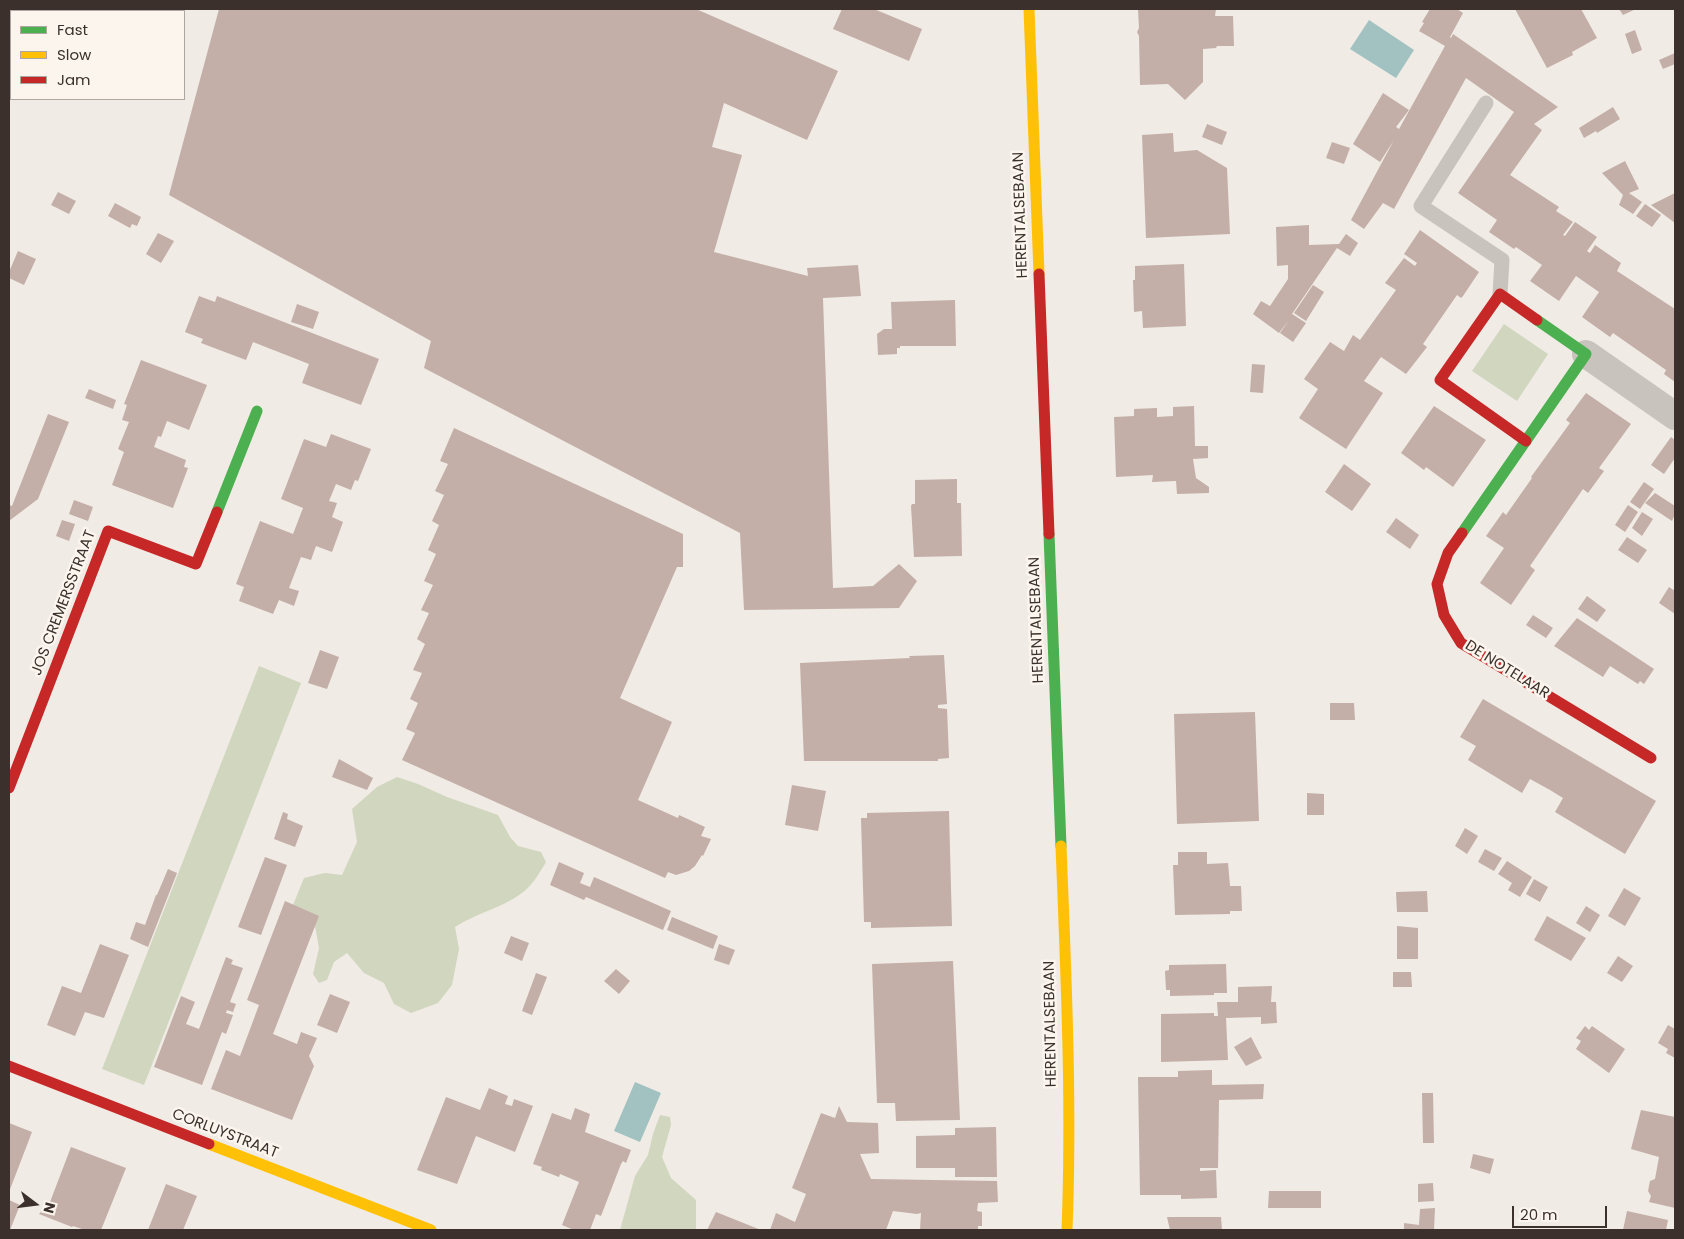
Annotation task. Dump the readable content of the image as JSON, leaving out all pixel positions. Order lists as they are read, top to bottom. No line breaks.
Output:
{"streets":{"street":["HERENTALSEBAAN","JOS CREMERSSTRAAT","DE NOTELAAR","CORLUYSTRAAT"]},"legend":["Fast","Slow","Jam"],"scale_bar":"20 m","north":"right"}
